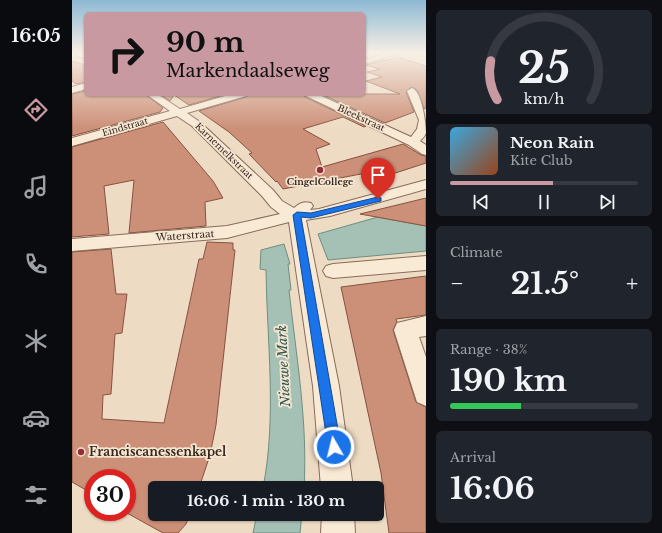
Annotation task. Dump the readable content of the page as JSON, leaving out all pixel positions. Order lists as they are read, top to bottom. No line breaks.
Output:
{"streets":{"street":["Bleekstraat","Eindstraat","Karnemelkstraat","Waterstraat"]},"crossings":[["Eindstraat","Karnemelkstraat"],["Karnemelkstraat","Waterstraat"]],"water":["Nieuwe Mark"],"places":["CingelCollege","Franciscanessenkapel"],"page":{"tabs":"16:05","turn":["90 m","Markendaalseweg"],"song":["Neon Rain","Kite Club"],"tile":["Climate",["Range · 38%","190 km"],["Arrival","16:06"]],"heat":["−","21.5°","+"],"limit":"30","trip":"16:06 · 1 min · 130 m","gauge":["25","km/h"]}}
